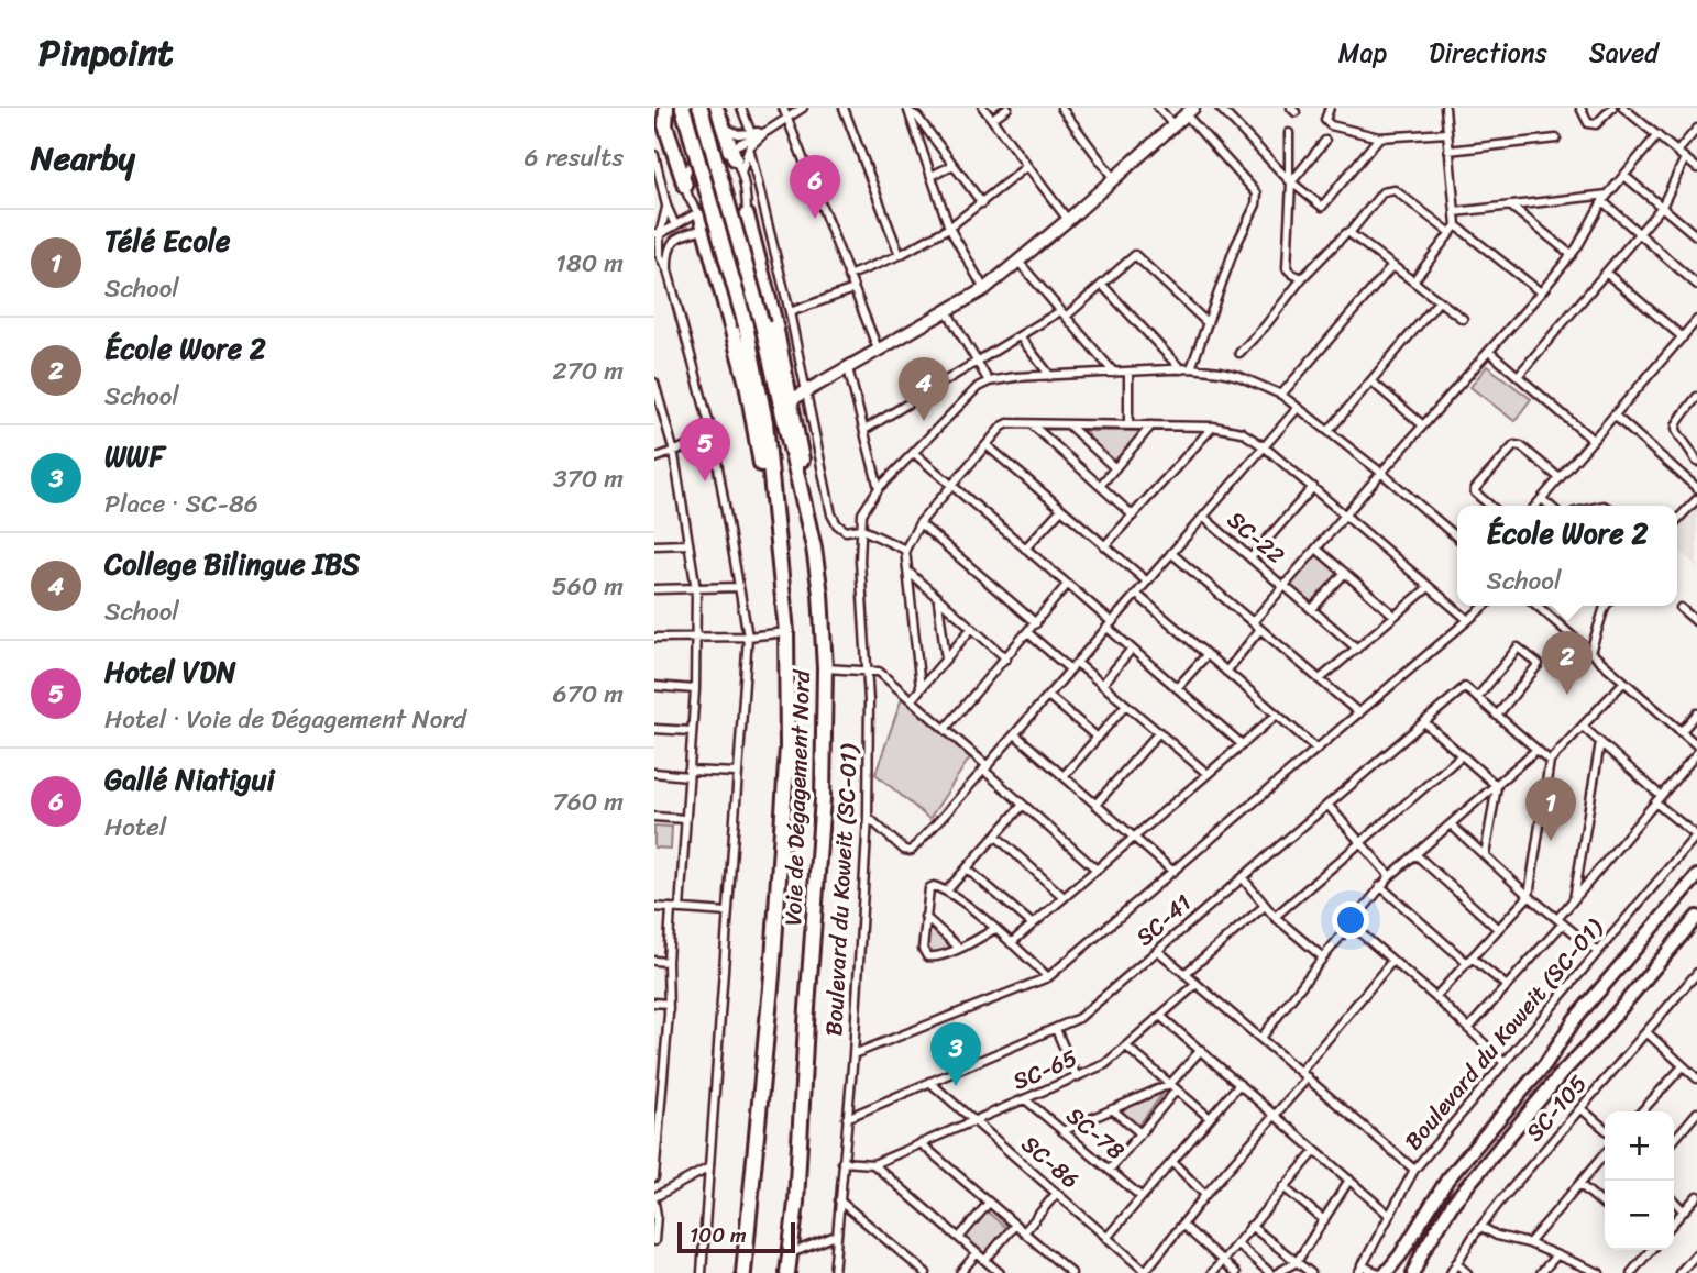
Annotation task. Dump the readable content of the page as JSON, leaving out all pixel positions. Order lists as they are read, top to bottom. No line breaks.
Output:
{"streets":{"highway":["Voie de Dégagement Nord"],"street":["SC-22","Boulevard du Koweit (SC-01)","SC-41","SC-65","SC-105","SC-78","SC-86"]},"crossings":[["Boulevard du Koweit (SC-01)","SC-41"],["Boulevard du Koweit (SC-01)","SC-65"],["SC-41","SC-86"],["SC-65","SC-78"],["SC-65","SC-86"]],"scale_bar":"100 m","page":{"header":"Pinpoint","nav":["Map","Directions","Saved"],"heading":["Nearby","6 results"],"pins":["6","4","5","2","1","3"],"list":[{"mark":"1","name":"Télé Ecole","note":"School","value":"180 m"},{"mark":"2","name":"École Wore 2","note":"School","value":"270 m"},{"mark":"3","name":"WWF","note":"Place · SC-86","value":"370 m"},{"mark":"4","name":"College Bilingue IBS","note":"School","value":"560 m"},{"mark":"5","name":"Hotel VDN","note":"Hotel · Voie de Dégagement Nord","value":"670 m"},{"mark":"6","name":"Gallé Niatigui","note":"Hotel","value":"760 m"}],"popup":["École Wore 2","School"],"map_buttons":["+","−"],"scale":"100 m"}}
